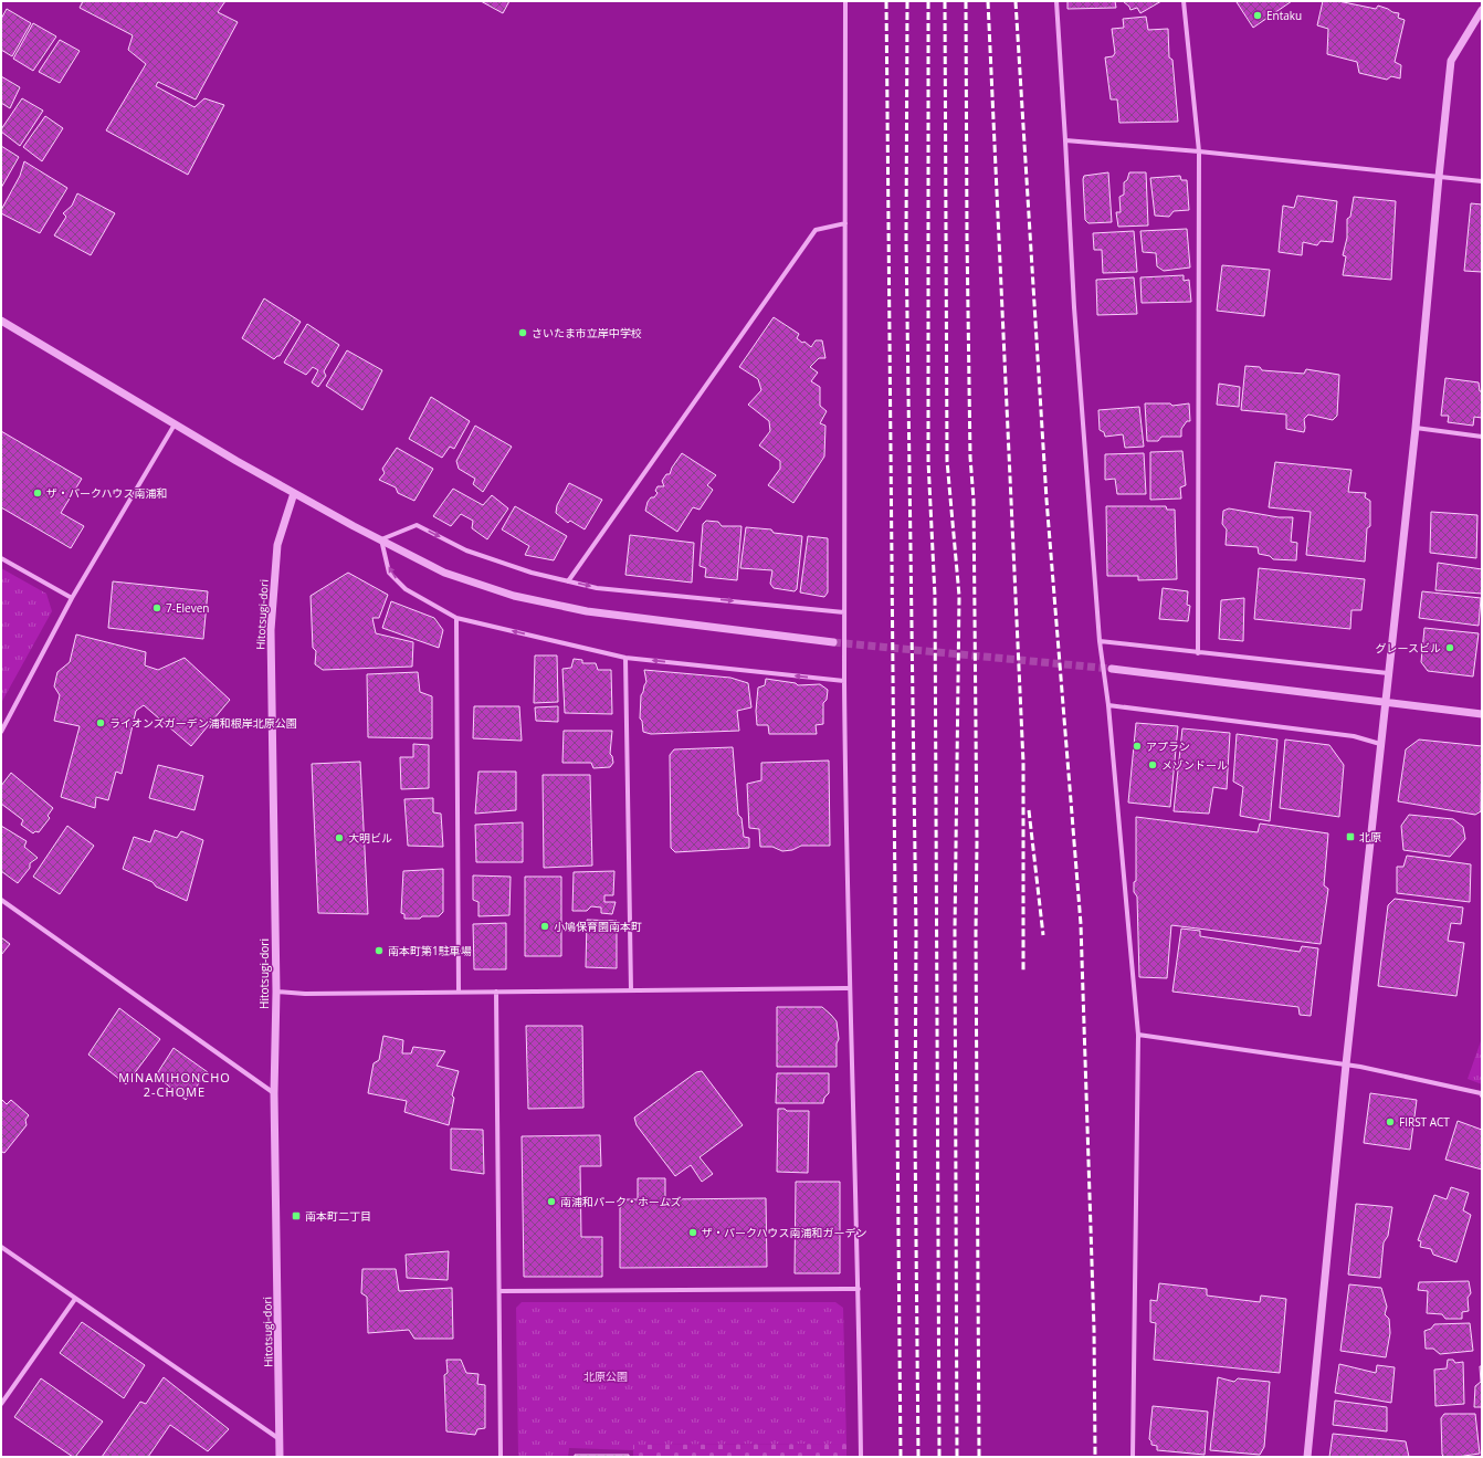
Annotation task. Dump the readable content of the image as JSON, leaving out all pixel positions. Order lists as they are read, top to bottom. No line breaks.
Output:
{"streets":{"street":["Hitotsugi-dori"]},"districts":["MINAMIHONCHO 2-CHOME"],"parks":["北原公園"],"places":{"other":["Entaku","さいたま市立岸中学校","ザ・パークハウス南浦和","7-Eleven","グレースビル","ライオンズガーデン浦和根岸北原公園","アプラン","メゾンドール","大明ビル","小鳩保育園南本町","南本町第1駐車場","FIRST ACT","南浦和パーク・ホームズ","ザ・パークハウス南浦和ガーデン"],"transit":["北原","南本町二丁目"]}}
